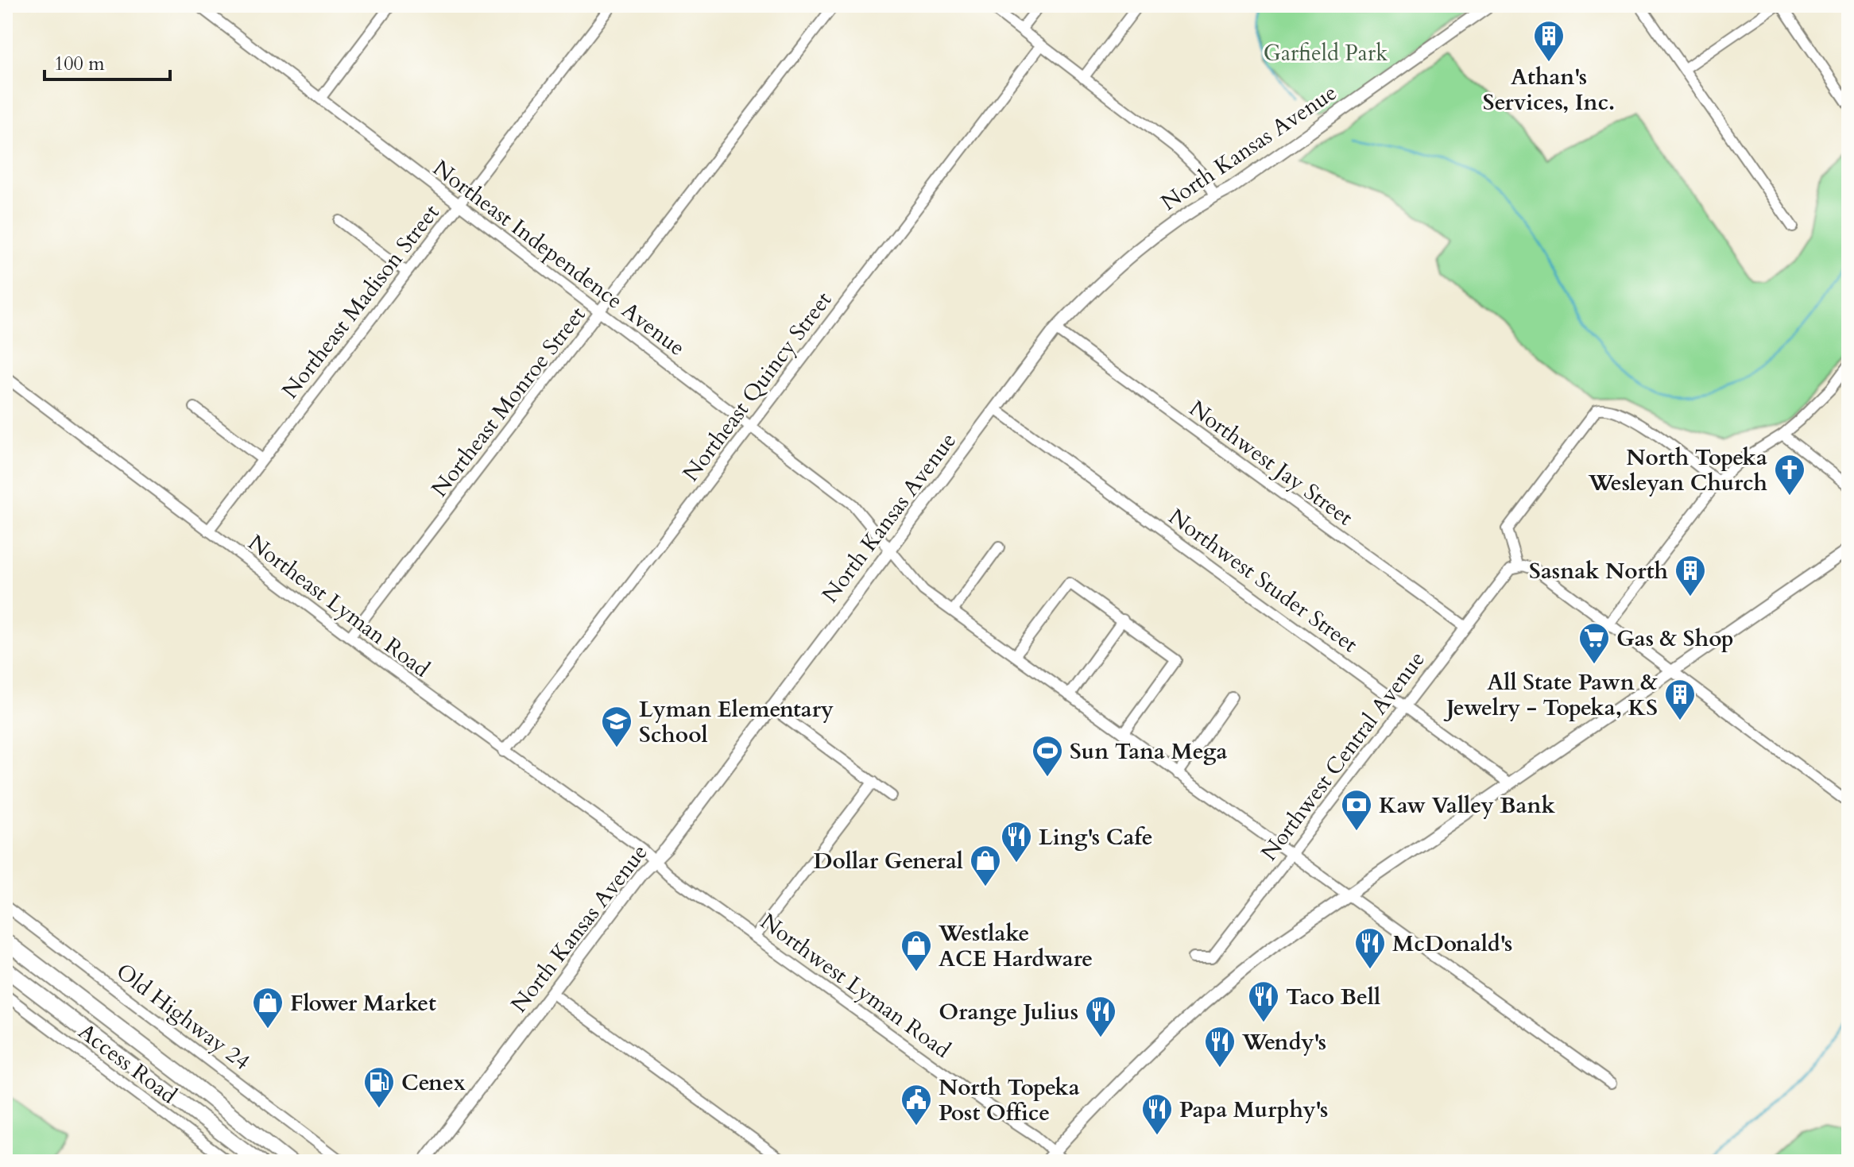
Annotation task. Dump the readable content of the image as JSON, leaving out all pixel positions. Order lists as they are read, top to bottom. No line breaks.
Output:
{"streets":{"main road":["North Kansas Avenue"],"street":["Northeast Independence Avenue","Northeast Madison Street","Northeast Quincy Street","Northeast Monroe Street","Northwest Jay Street","Northwest Studer Street","Northeast Lyman Road","Northwest Central Avenue","Northwest Lyman Road","Old Highway 24","Access Road"]},"crossings":[["North Kansas Avenue","Northeast Independence Avenue"],["North Kansas Avenue","Northwest Jay Street"],["North Kansas Avenue","Northwest Studer Street"],["North Kansas Avenue","Northeast Lyman Road"],["North Kansas Avenue","Northwest Lyman Road"],["Northeast Independence Avenue","Northeast Madison Street"],["Northeast Independence Avenue","Northeast Quincy Street"],["Northeast Independence Avenue","Northeast Monroe Street"],["Northeast Independence Avenue","Northwest Central Avenue"],["Northeast Madison Street","Northeast Lyman Road"],["Northeast Quincy Street","Northeast Lyman Road"],["Northeast Monroe Street","Northeast Lyman Road"],["Northwest Jay Street","Northwest Central Avenue"],["Northwest Studer Street","Northwest Central Avenue"],["Northeast Lyman Road","Northwest Lyman Road"]],"parks":["Garfield Park"],"places":{"building":["Athan's Services, Inc.","Sasnak North","All State Pawn & Jewelry - Topeka, KS"],"church":["North Topeka Wesleyan Church"],"supermarket":["Gas & Shop"],"school or university":["Lyman Elementary School"],"sports":["Sun Tana Mega"],"bank":["Kaw Valley Bank"],"restaurant":["Ling's Cafe","McDonald's","Taco Bell","Orange Julius","Wendy's","Papa Murphy's"],"shop":["Dollar General","Westlake ACE Hardware","Flower Market"],"fuel station":["Cenex"],"public building":["North Topeka Post Office"]},"scale_bar":"100 m"}
